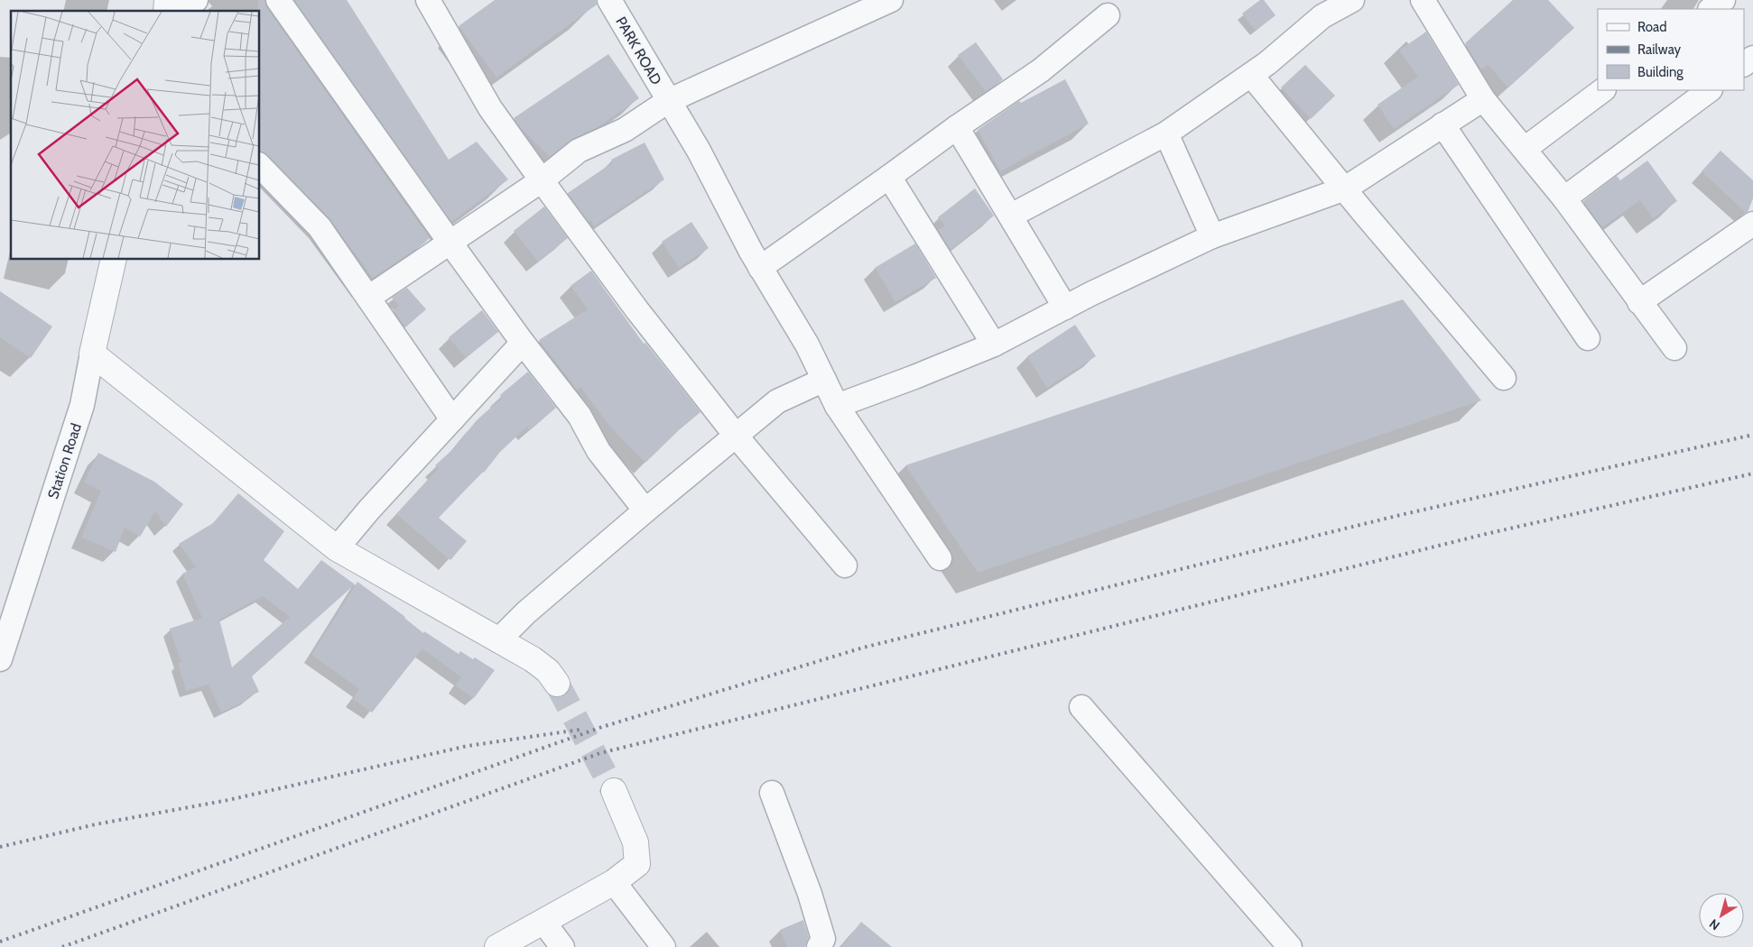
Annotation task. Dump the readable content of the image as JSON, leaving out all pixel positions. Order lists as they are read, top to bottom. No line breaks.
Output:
{"streets":{"street":["PARK ROAD","Station Road"]},"legend":["Road","Railway","Building"],"north":"bottom left"}
